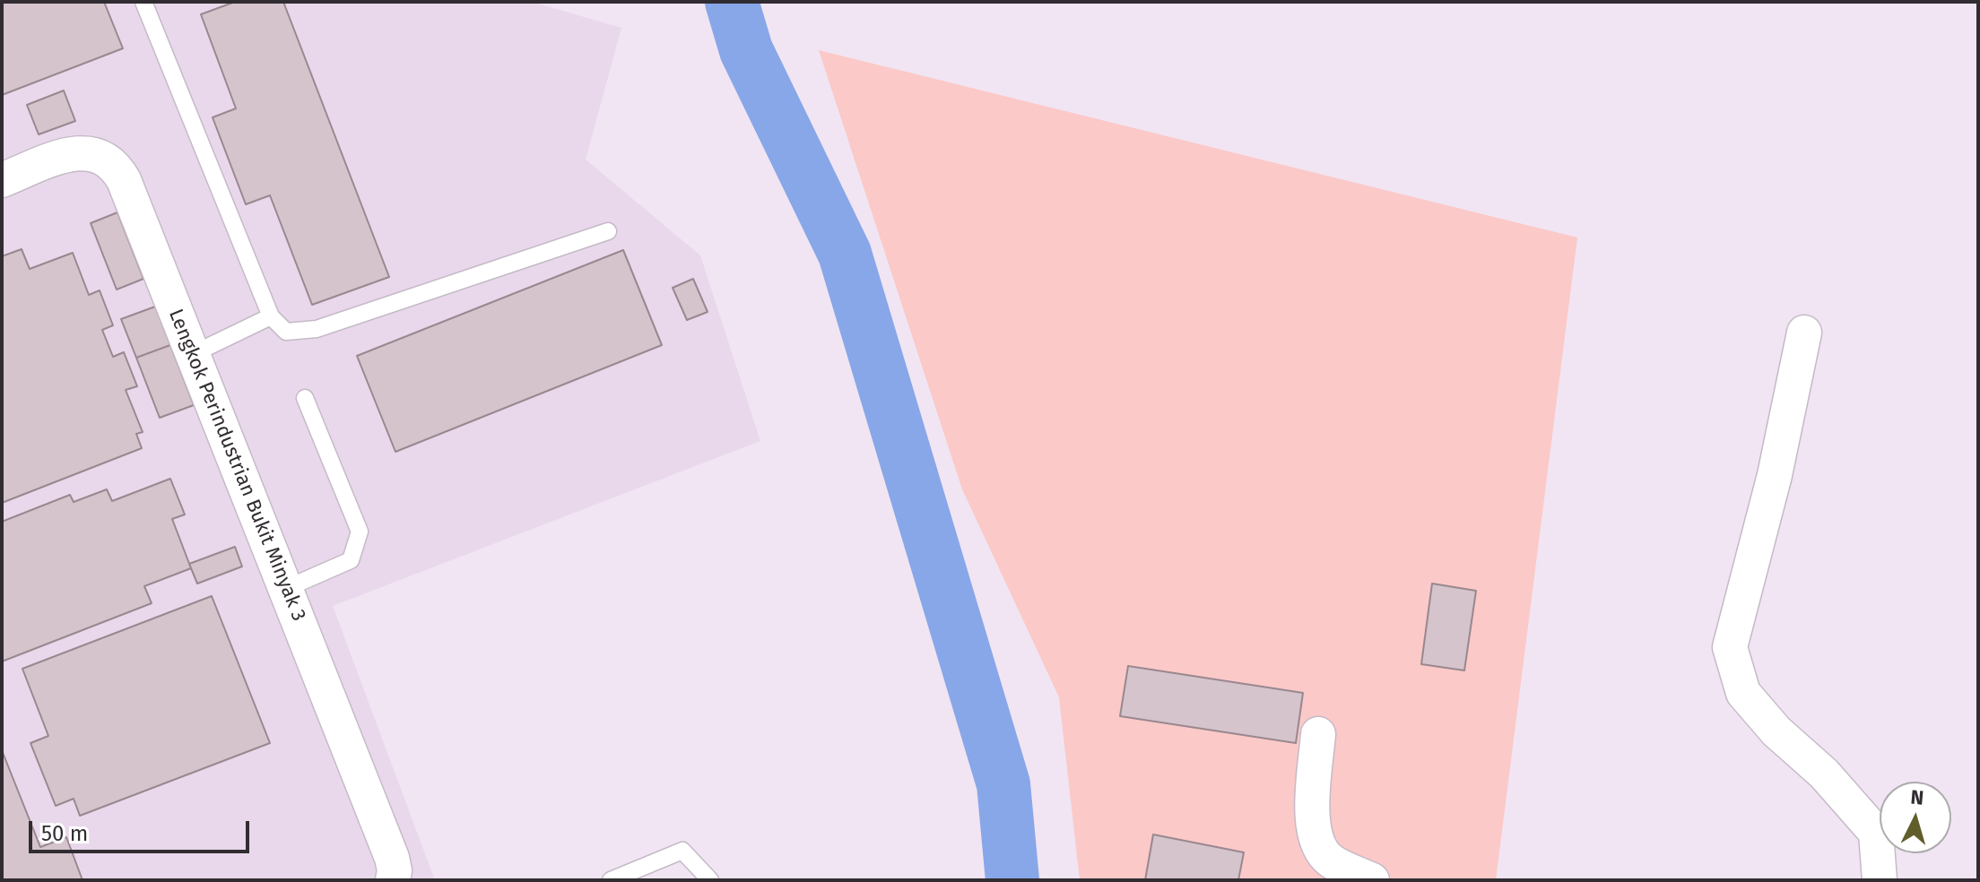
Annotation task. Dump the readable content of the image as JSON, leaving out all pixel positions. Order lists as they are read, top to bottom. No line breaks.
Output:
{"streets":{"street":["Lengkok Perindustrian Bukit Minyak 3"]},"scale_bar":"50 m","north":"top"}
